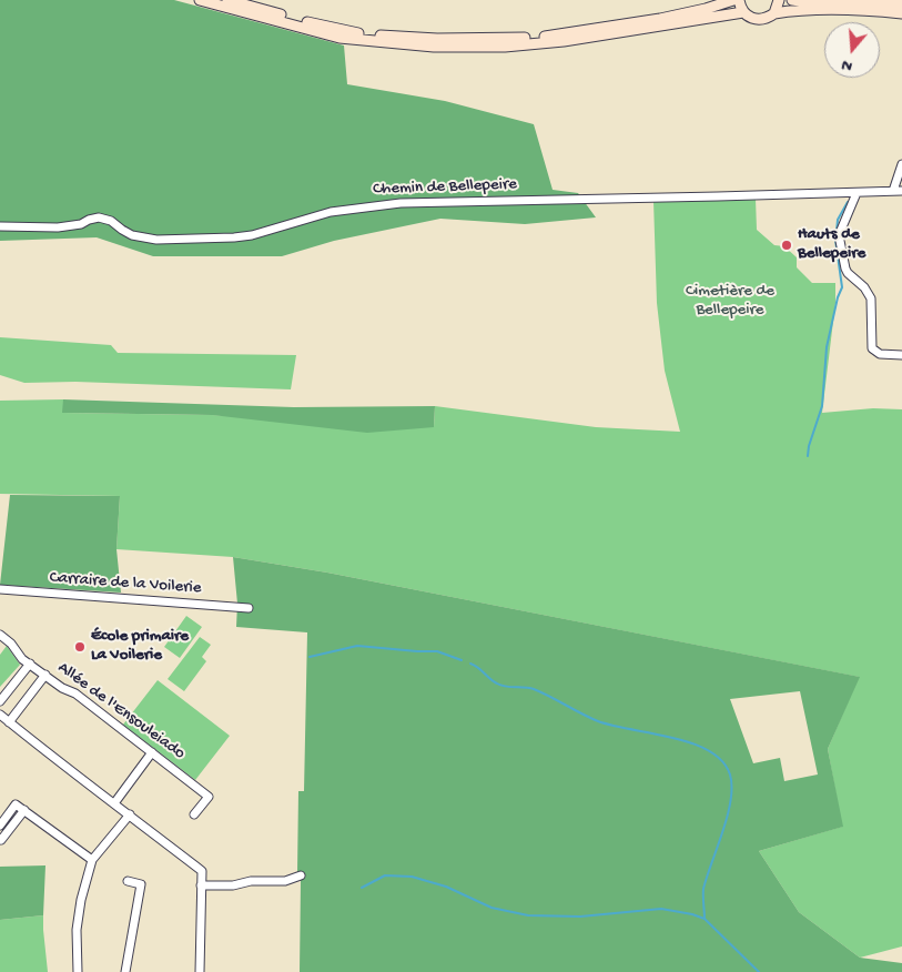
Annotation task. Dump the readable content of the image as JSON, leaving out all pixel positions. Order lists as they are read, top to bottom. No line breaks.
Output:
{"streets":{"street":["Chemin de Bellepeire","Carraire de la Voilerie","Allée de l'Ensouleiado"]},"parks":["Cimetière de Bellepeire"],"places":["Hauts de Bellepeire","École primaire La Voilerie"],"north":"bottom"}
